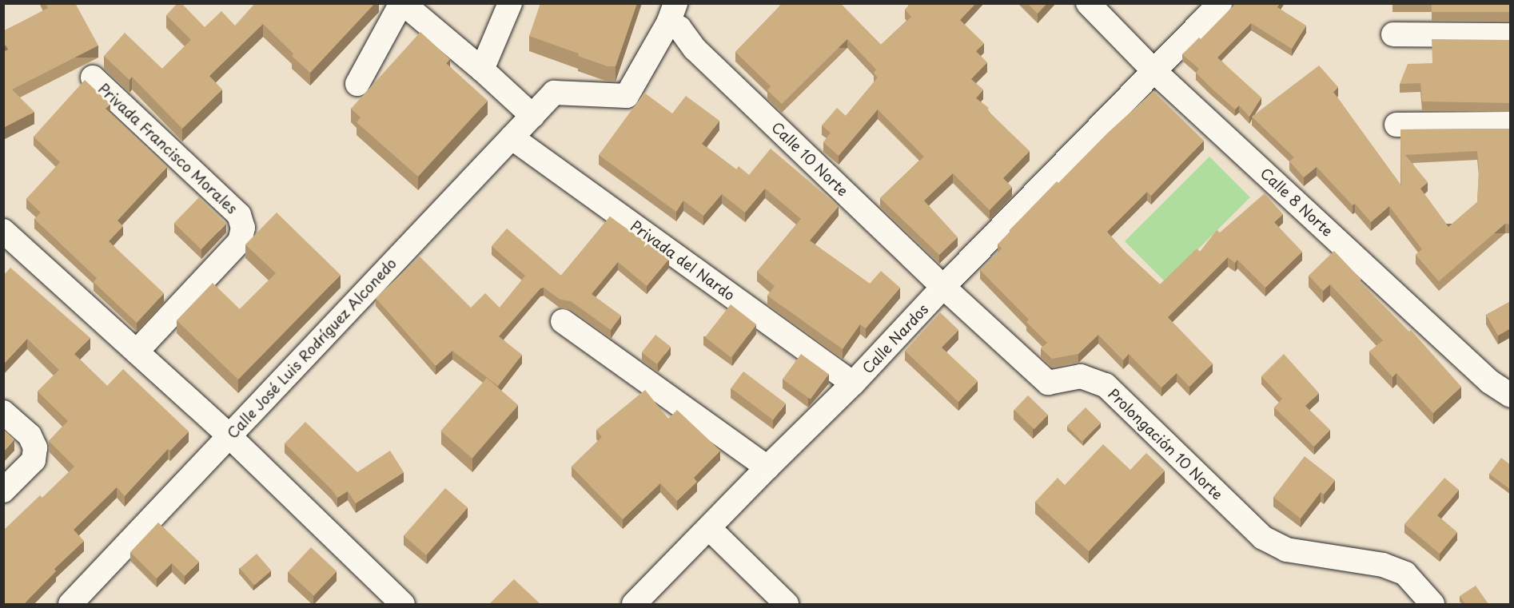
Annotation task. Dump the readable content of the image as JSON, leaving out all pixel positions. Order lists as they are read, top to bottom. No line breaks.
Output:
{"streets":{"street":["Privada Francisco Morales","Calle 10 Norte","Calle 8 Norte","Privada del Nardo","Calle Nardos","Calle José Luis Rodríguez Alconedo","Prolongación 10 Norte"]},"crossings":[["Calle 10 Norte","Calle Nardos"],["Calle 10 Norte","Calle José Luis Rodríguez Alconedo"],["Calle 10 Norte","Prolongación 10 Norte"],["Calle 8 Norte","Calle Nardos"],["Privada del Nardo","Calle Nardos"],["Privada del Nardo","Calle José Luis Rodríguez Alconedo"],["Calle Nardos","Prolongación 10 Norte"]]}
